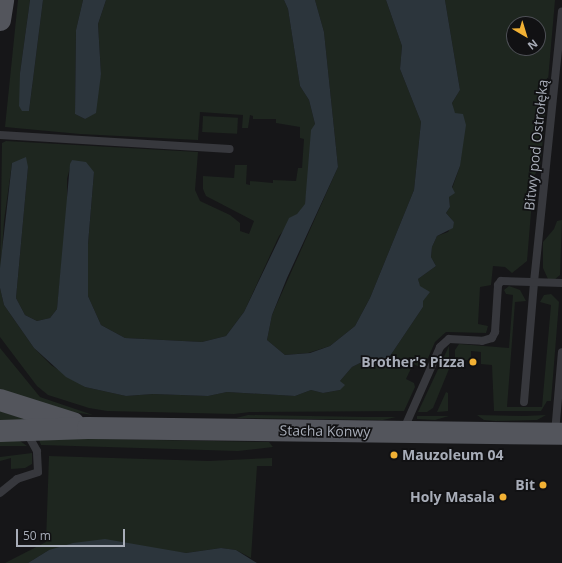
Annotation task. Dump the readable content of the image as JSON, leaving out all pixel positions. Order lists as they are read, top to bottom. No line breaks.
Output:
{"streets":{"main road":["Stacha Konwy"],"lane":["Bitwy pod Ostrołęką"]},"places":["Brother's Pizza","Mauzoleum 04","Bit","Holy Masala"],"scale_bar":"50 m","north":"bottom right"}
